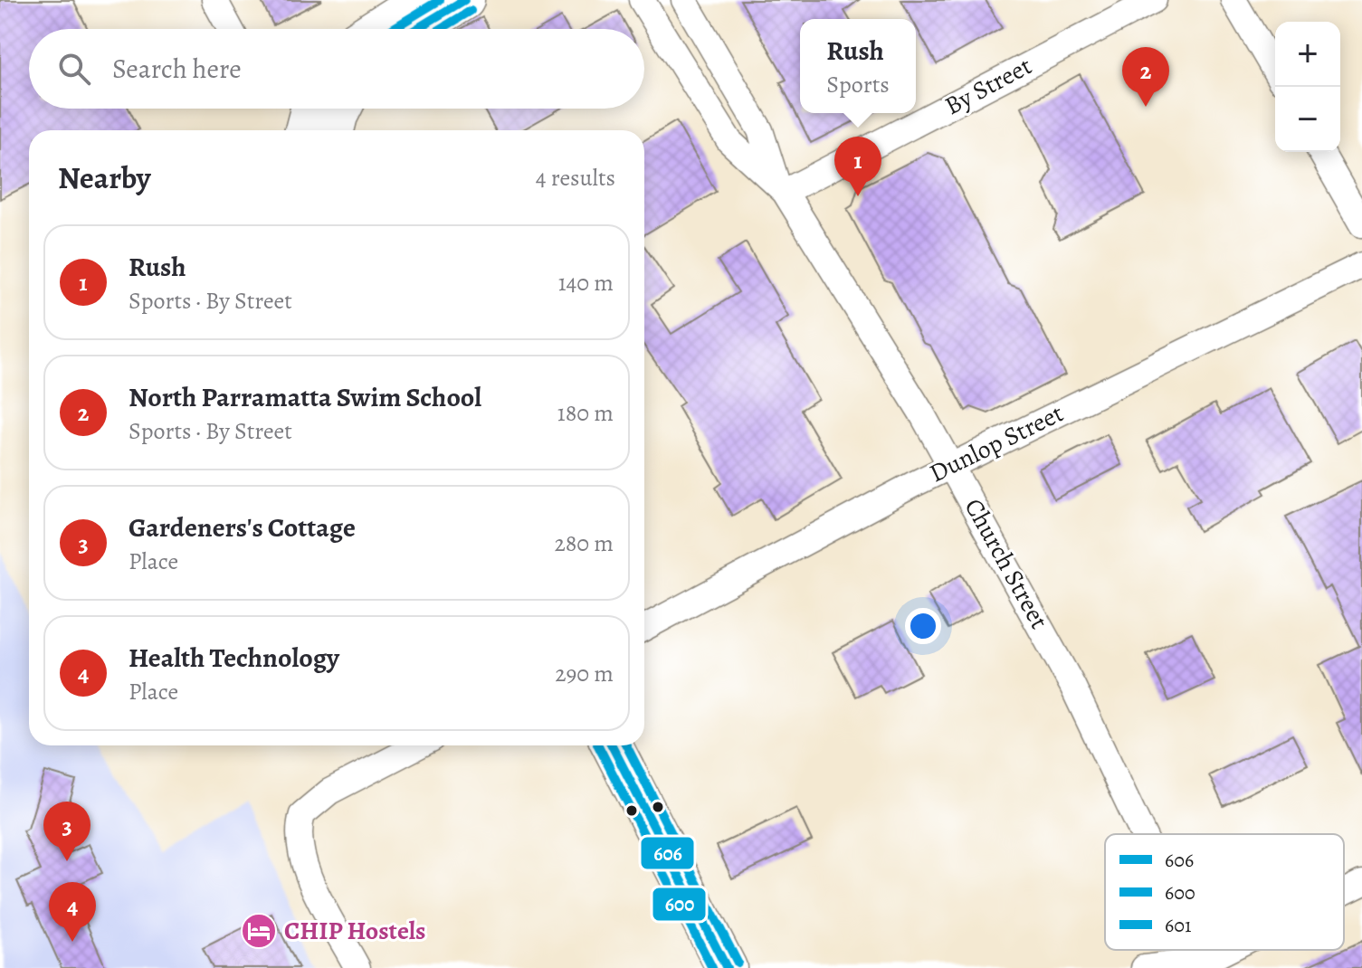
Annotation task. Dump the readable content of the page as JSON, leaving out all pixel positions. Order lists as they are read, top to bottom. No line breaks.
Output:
{"streets":{"street":["By Street","Dunlop Street","Church Street"]},"crossings":[["By Street","Church Street"],["Dunlop Street","Church Street"]],"places":{"hotel":["CHIP Hostels"]},"lines":["transit line 606","transit line 601","transit line 600"],"legend":["606","600","601"],"page":{"popup":["Rush","Sports"],"map_buttons":["+","−"],"search":"Search here","pins":["2","1","3","4"],"heading":["Nearby","4 results"],"list":[{"mark":"1","name":"Rush","note":"Sports · By Street","value":"140 m"},{"mark":"2","name":"North Parramatta Swim School","note":"Sports · By Street","value":"180 m"},{"mark":"3","name":"Gardeners's Cottage","note":"Place","value":"280 m"},{"mark":"4","name":"Health Technology","note":"Place","value":"290 m"}]}}
